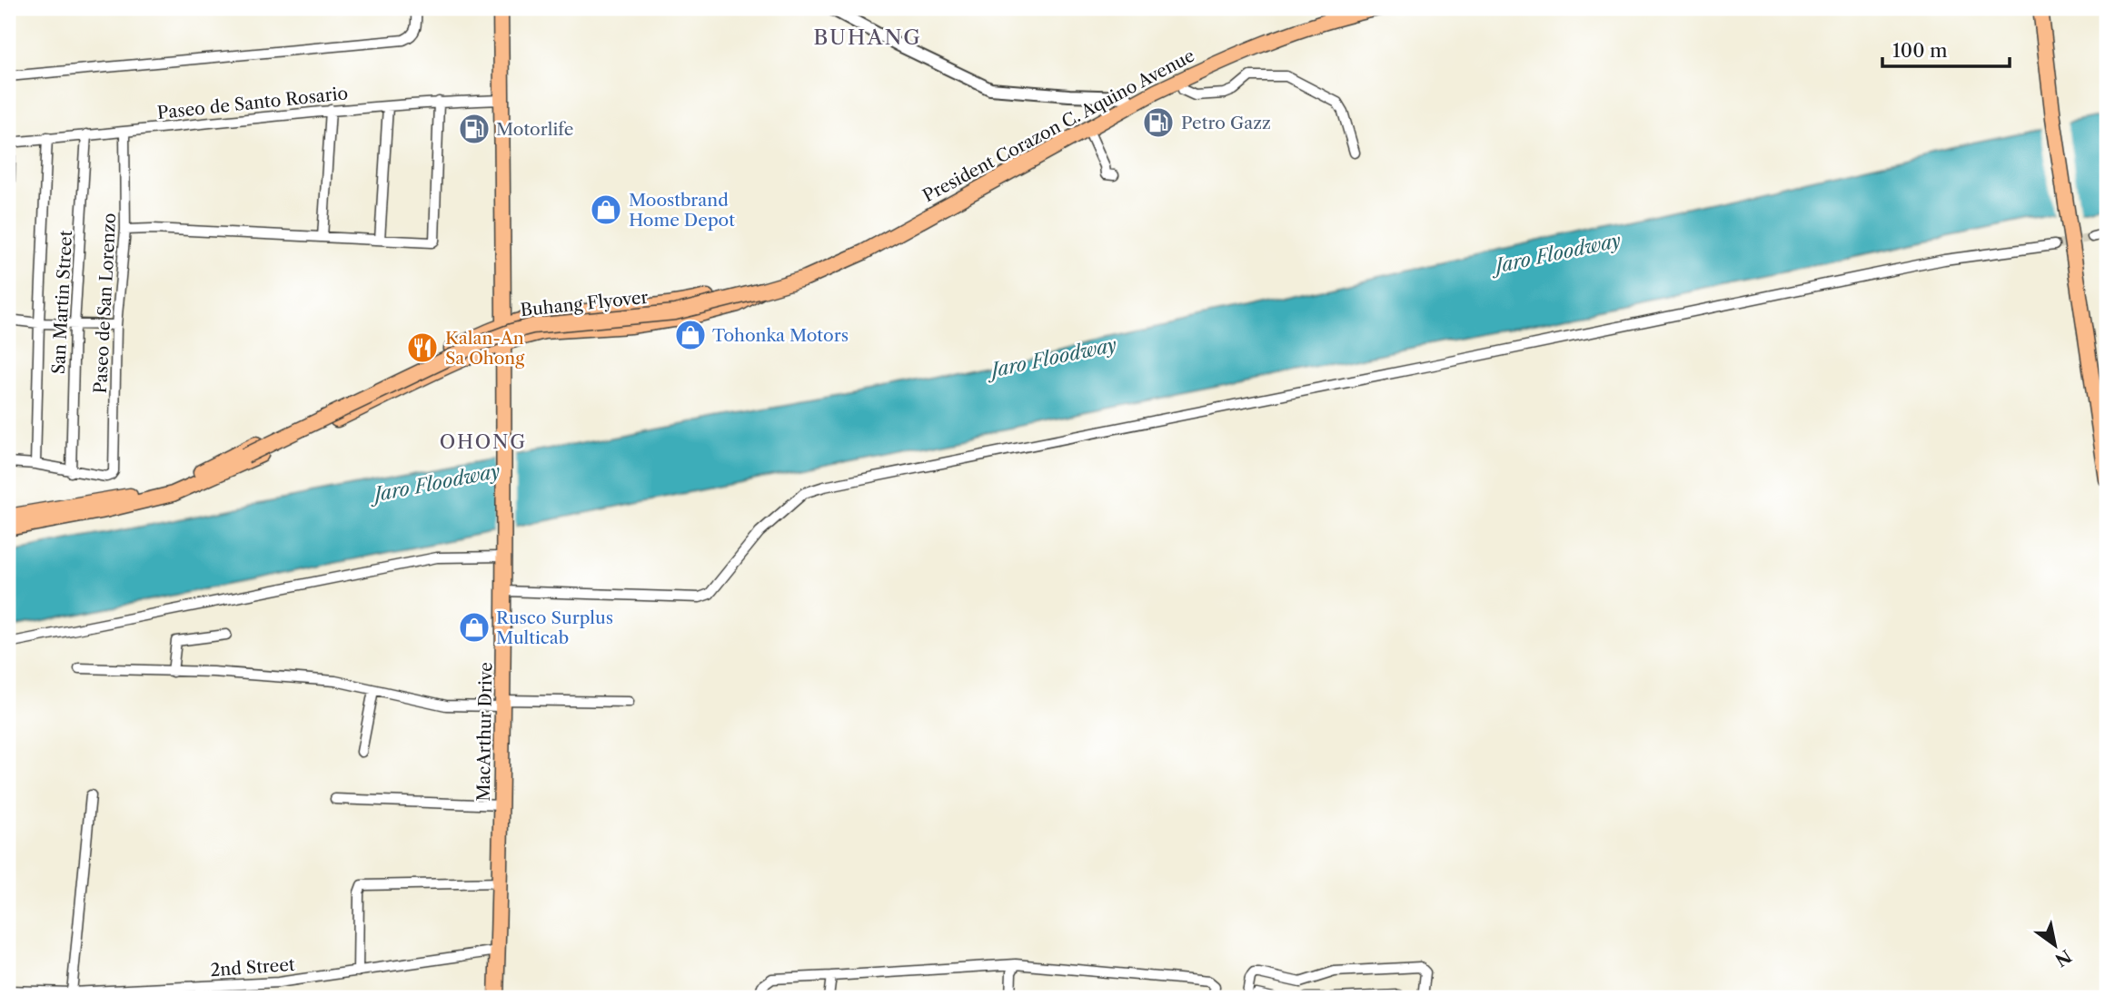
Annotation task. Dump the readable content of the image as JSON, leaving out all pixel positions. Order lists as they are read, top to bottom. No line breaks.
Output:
{"streets":{"main road":["President Corazon C. Aquino Avenue","Buhang Flyover","MacArthur Drive"],"street":["Paseo de Santo Rosario","San Martin Street","Paseo de San Lorenzo","2nd Street"]},"crossings":[["Paseo de Santo Rosario","San Martin Street"],["Paseo de Santo Rosario","Paseo de San Lorenzo"],["Paseo de Santo Rosario","MacArthur Drive"],["President Corazon C. Aquino Avenue","Buhang Flyover"],["President Corazon C. Aquino Avenue","MacArthur Drive"],["San Martin Street","Paseo de San Lorenzo"],["MacArthur Drive","2nd Street"]],"districts":["BUHANG","OHONG"],"water":["Jaro Floodway"],"places":{"fuel station":["Petro Gazz","Motorlife"],"shop":["Moostbrand Home Depot","Tohonka Motors","Rusco Surplus Multicab"],"restaurant":["Kalan-An Sa Ohong"]},"scale_bar":"100 m","north":"bottom right"}
